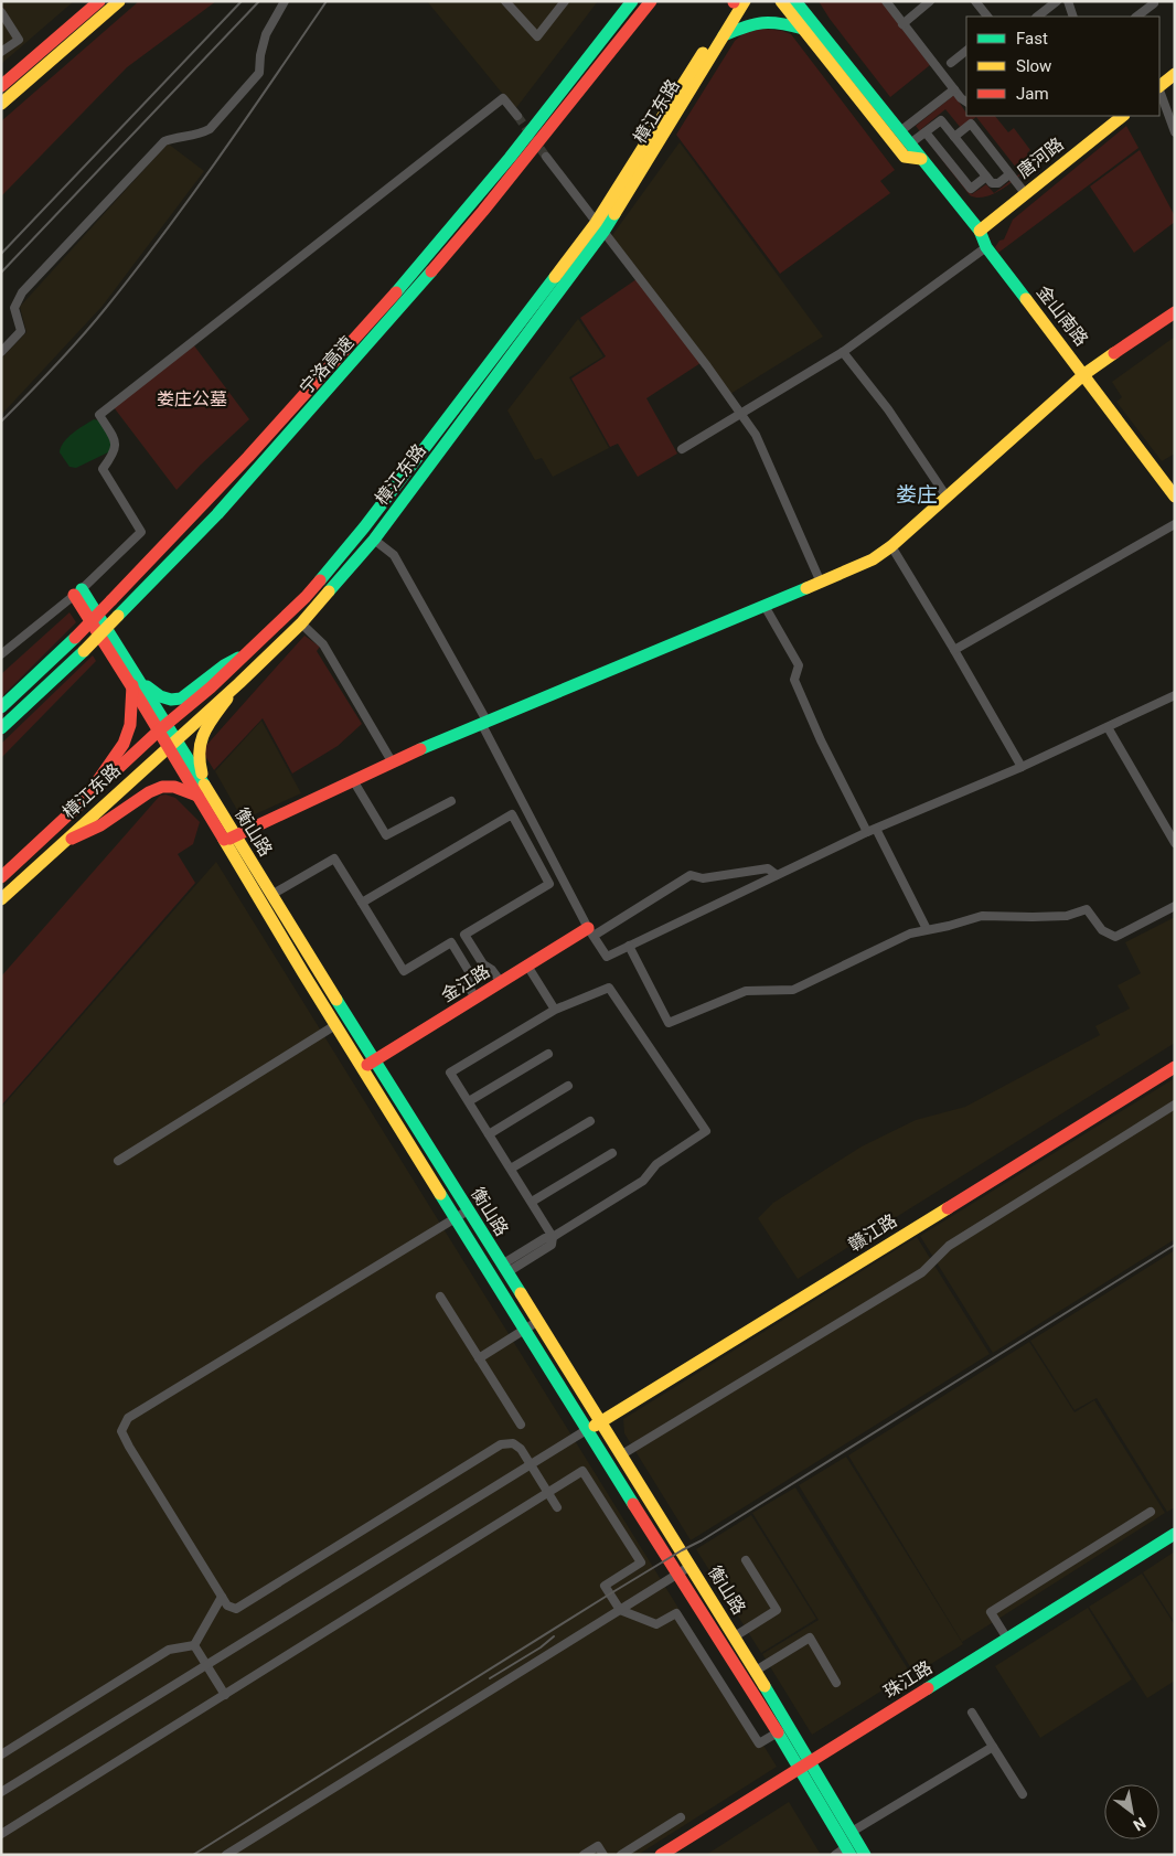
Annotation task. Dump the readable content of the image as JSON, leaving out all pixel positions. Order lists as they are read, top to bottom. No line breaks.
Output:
{"streets":{"main road":["樟江东路","唐河路","金山南路","宁洛高速","衡山路","金江路","赣江路","珠江路"]},"crossings":[["樟江东路","衡山路"],["唐河路","金山南路"],["衡山路","金江路"],["衡山路","赣江路"],["衡山路","珠江路"]],"districts":["娄庄"],"parks":["娄庄公墓"],"legend":["Fast","Slow","Jam"],"north":"bottom right"}
